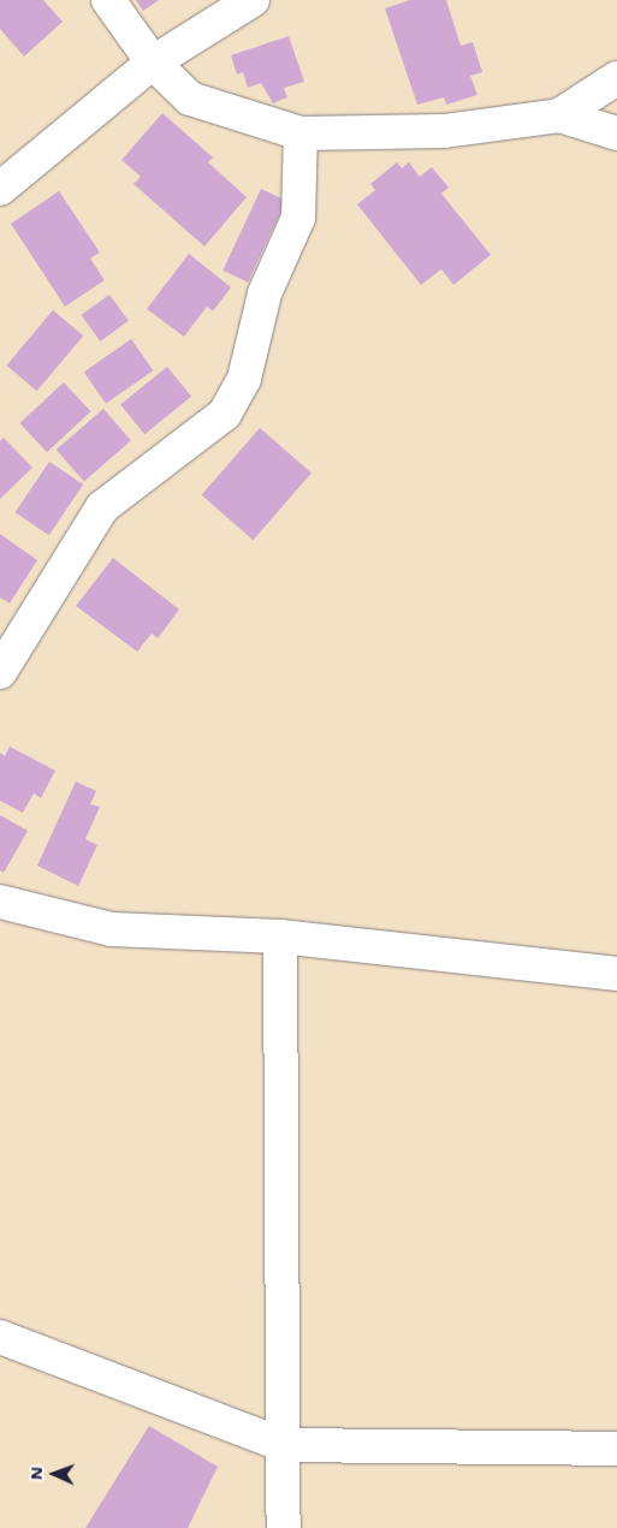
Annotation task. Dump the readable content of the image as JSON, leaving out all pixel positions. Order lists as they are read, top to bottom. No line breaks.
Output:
{"north":"left"}
